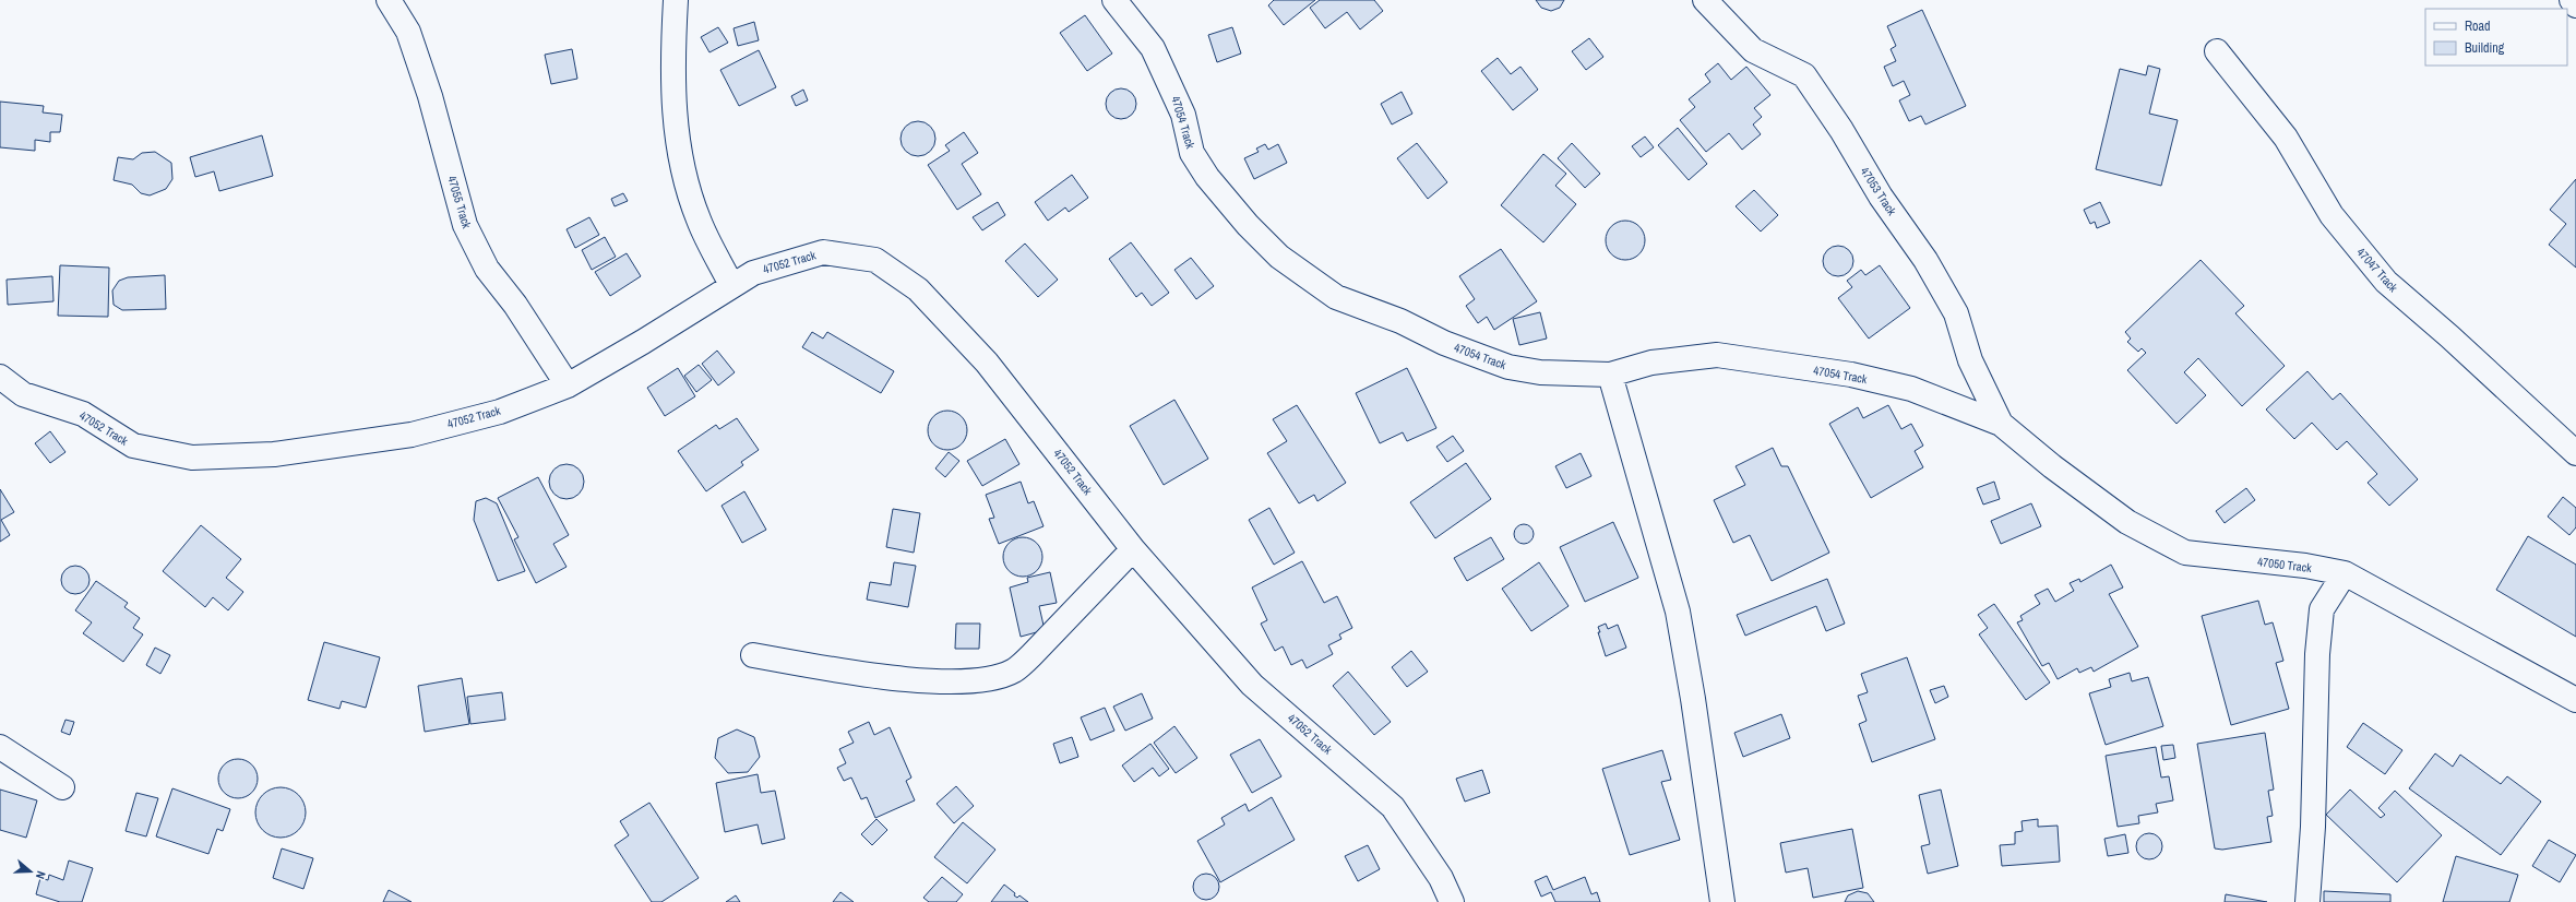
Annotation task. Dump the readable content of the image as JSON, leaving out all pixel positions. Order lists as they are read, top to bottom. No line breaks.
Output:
{"streets":{"street":["47054 Track","47053 Track","47055 Track","47052 Track","47047 Track","47050 Track"]},"crossings":[["47054 Track","47053 Track"],["47054 Track","47050 Track"],["47053 Track","47050 Track"],["47055 Track","47052 Track"]],"legend":["Road","Building"],"north":"right"}
